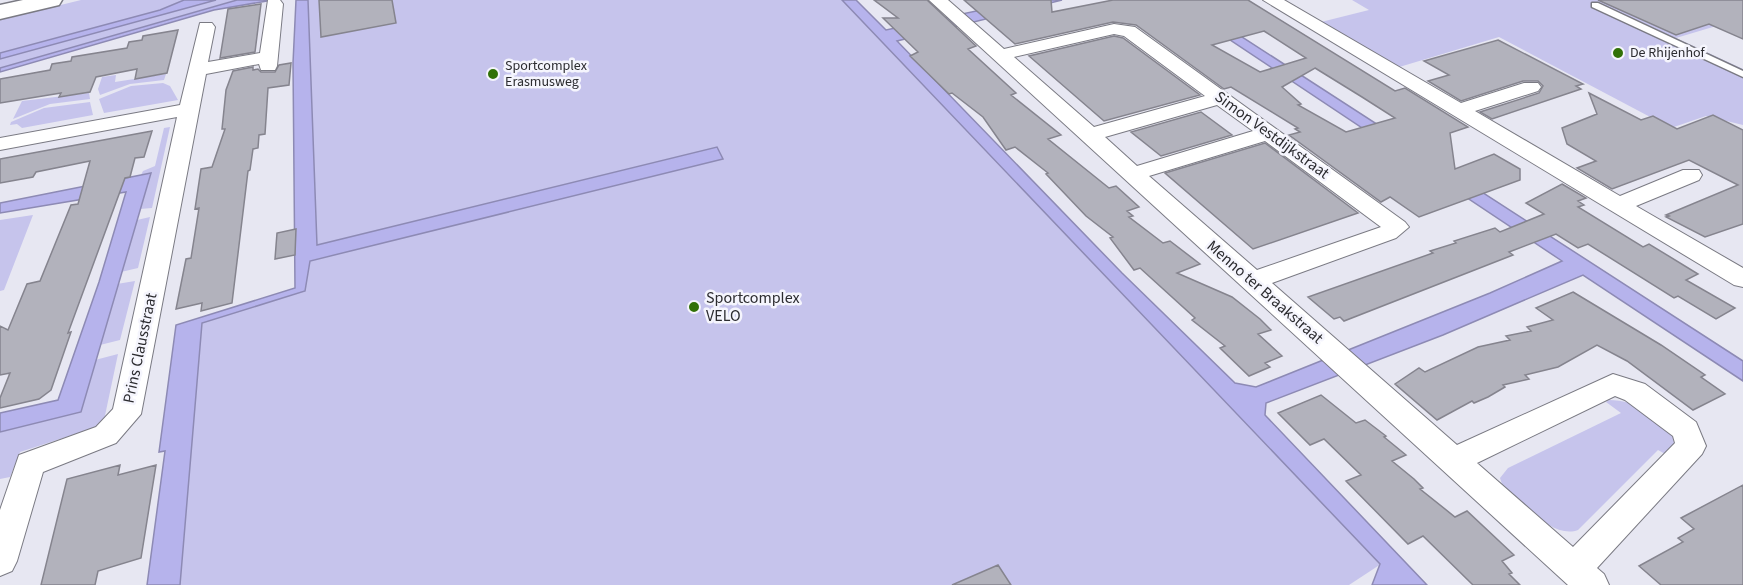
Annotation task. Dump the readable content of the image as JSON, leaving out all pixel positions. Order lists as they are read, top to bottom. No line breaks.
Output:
{"streets":{"street":["Simon Vestdijkstraat","Menno ter Braakstraat","Prins Clausstraat"]},"crossings":[["Simon Vestdijkstraat","Menno ter Braakstraat"]],"places":["De Rhijenhof","Sportcomplex Erasmusweg","Sportcomplex VELO"]}
